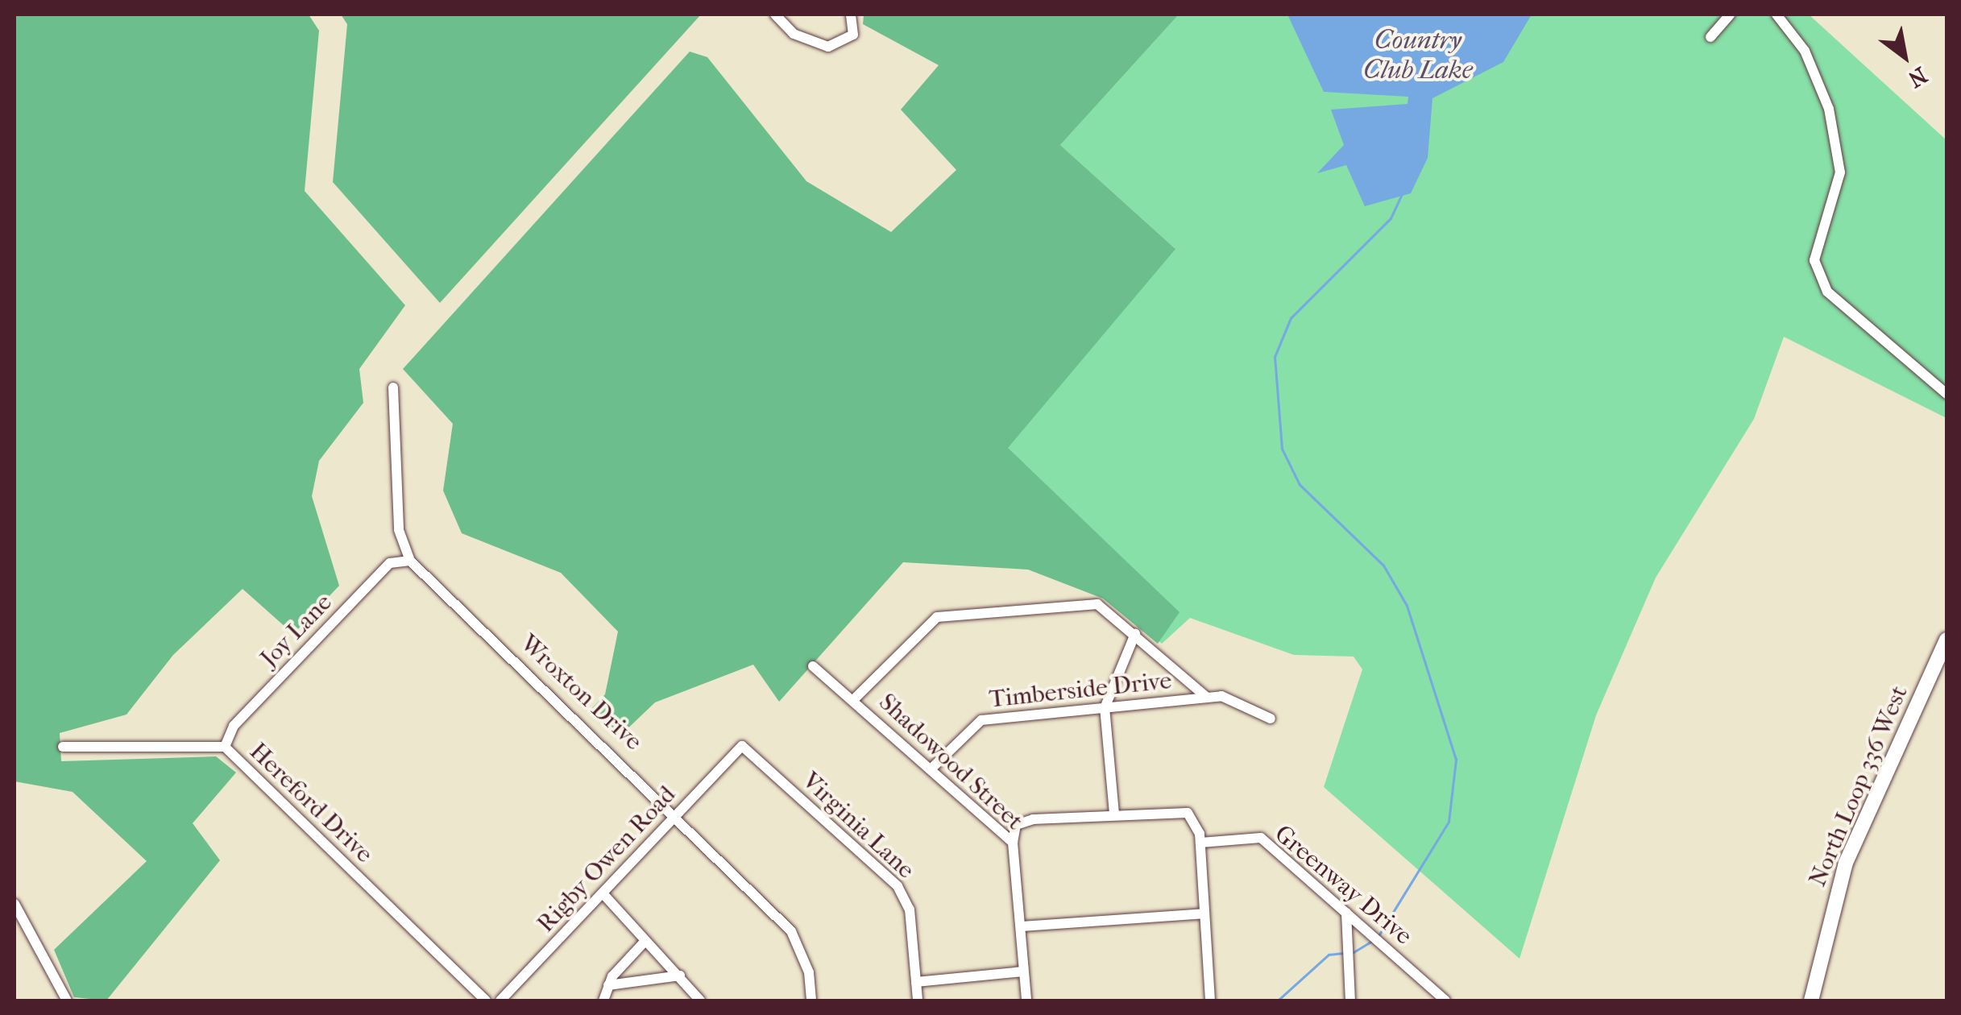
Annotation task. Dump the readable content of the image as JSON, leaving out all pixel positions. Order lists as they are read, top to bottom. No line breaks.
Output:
{"streets":{"main road":["North Loop 336 West"],"street":["Joy Lane","Timberside Drive","Wroxton Drive","Shadowood Street","Hereford Drive","Virginia Lane","Rigby Owen Road","Greenway Drive"]},"crossings":[["Joy Lane","Wroxton Drive"],["Joy Lane","Hereford Drive"],["Timberside Drive","Shadowood Street"],["Wroxton Drive","Rigby Owen Road"],["Virginia Lane","Rigby Owen Road"]],"water":["Country Club Lake"],"north":"bottom right"}
